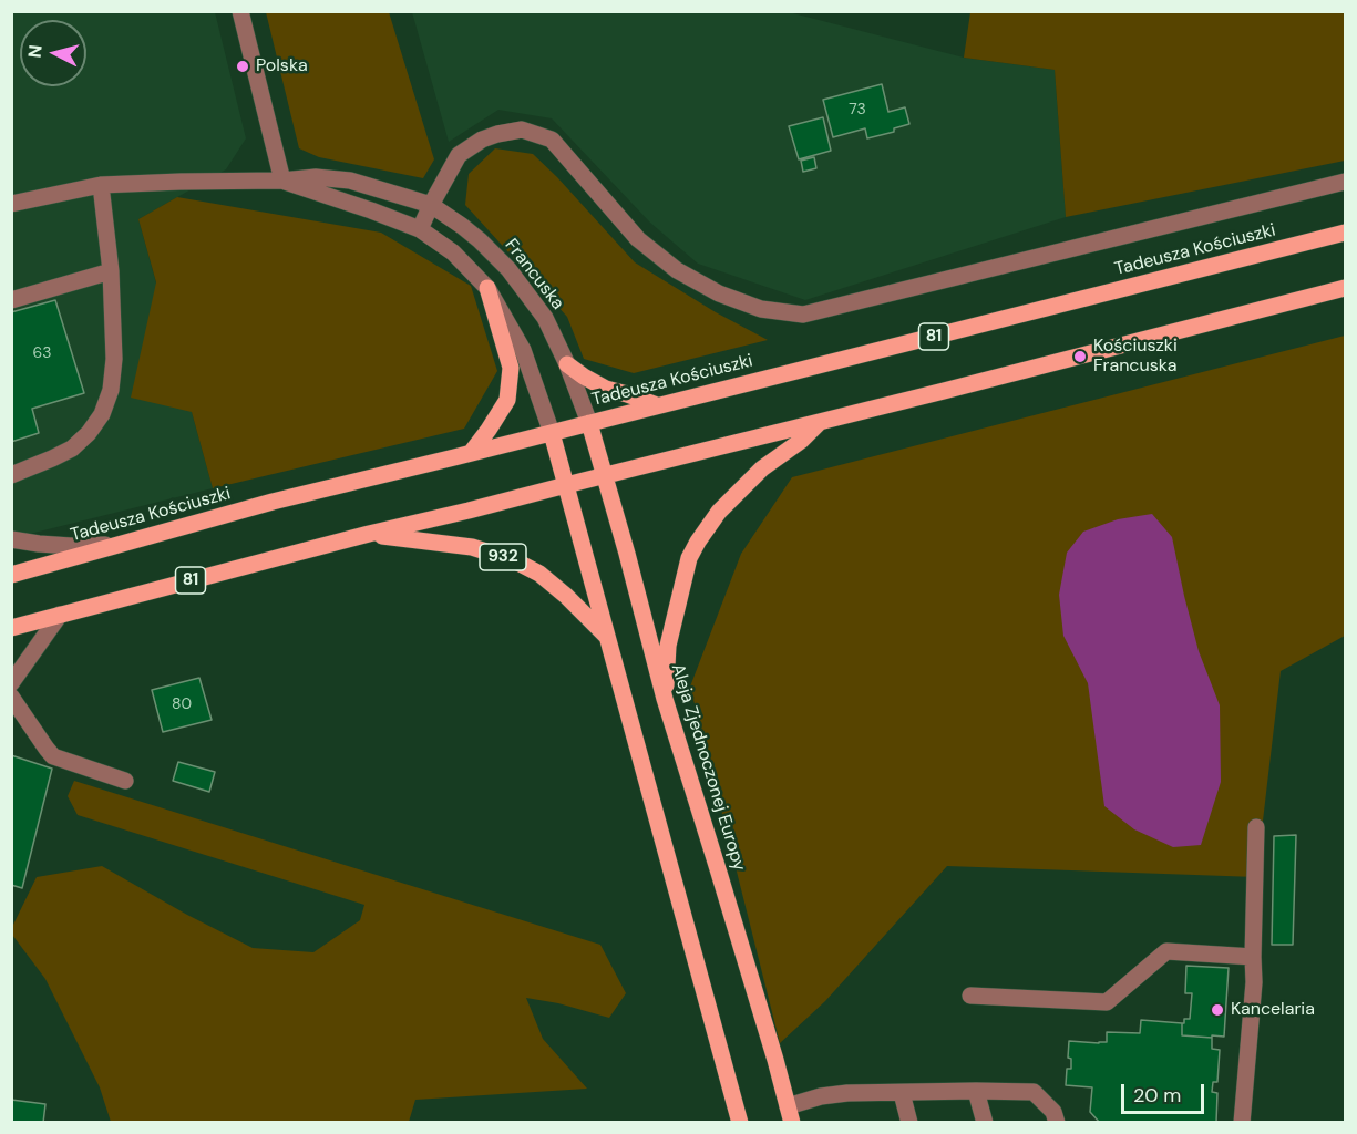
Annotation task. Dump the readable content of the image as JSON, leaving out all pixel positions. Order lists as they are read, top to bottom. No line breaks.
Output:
{"streets":{"main road":["Tadeusza Kościuszki","81","932","Aleja Zjednoczonej Europy"],"street":["Francuska"]},"crossings":[["Tadeusza Kościuszki","Francuska"],["Tadeusza Kościuszki","932"],["Tadeusza Kościuszki","Aleja Zjednoczonej Europy"],["Francuska","932"],["Francuska","Aleja Zjednoczonej Europy"],["81","932"],["81","Aleja Zjednoczonej Europy"]],"places":["Polska","Kościuszki Francuska","Kancelaria"],"house_numbers":["73","63","80"],"scale_bar":"20 m","north":"left"}
